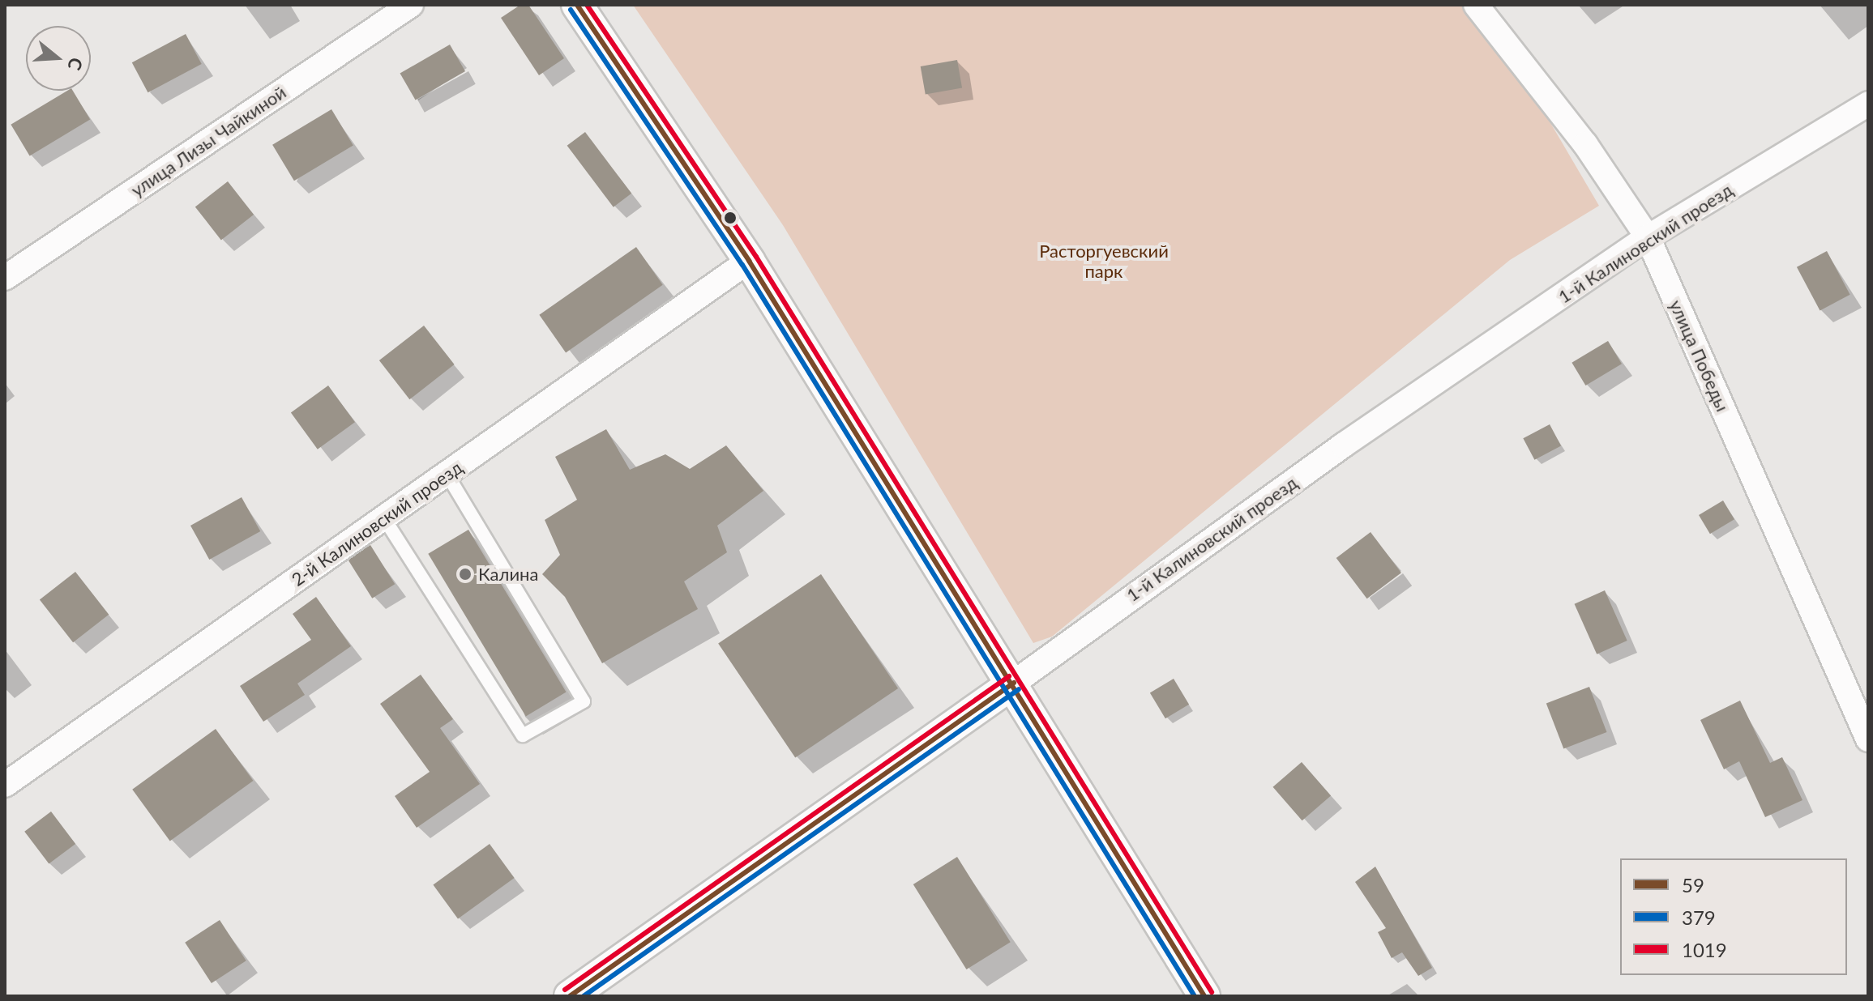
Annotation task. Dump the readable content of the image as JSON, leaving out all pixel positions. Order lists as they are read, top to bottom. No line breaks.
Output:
{"streets":{"street":["улица Лизы Чайкиной","1-й Калиновский проезд","улица Победы","2-й Калиновский проезд"]},"crossings":[["1-й Калиновский проезд","улица Победы"]],"parks":["Расторгуевский парк"],"places":["Калина"],"lines":["transit line 59","transit line 1019","transit line 379"],"legend":["59","379","1019"],"north":"right"}
